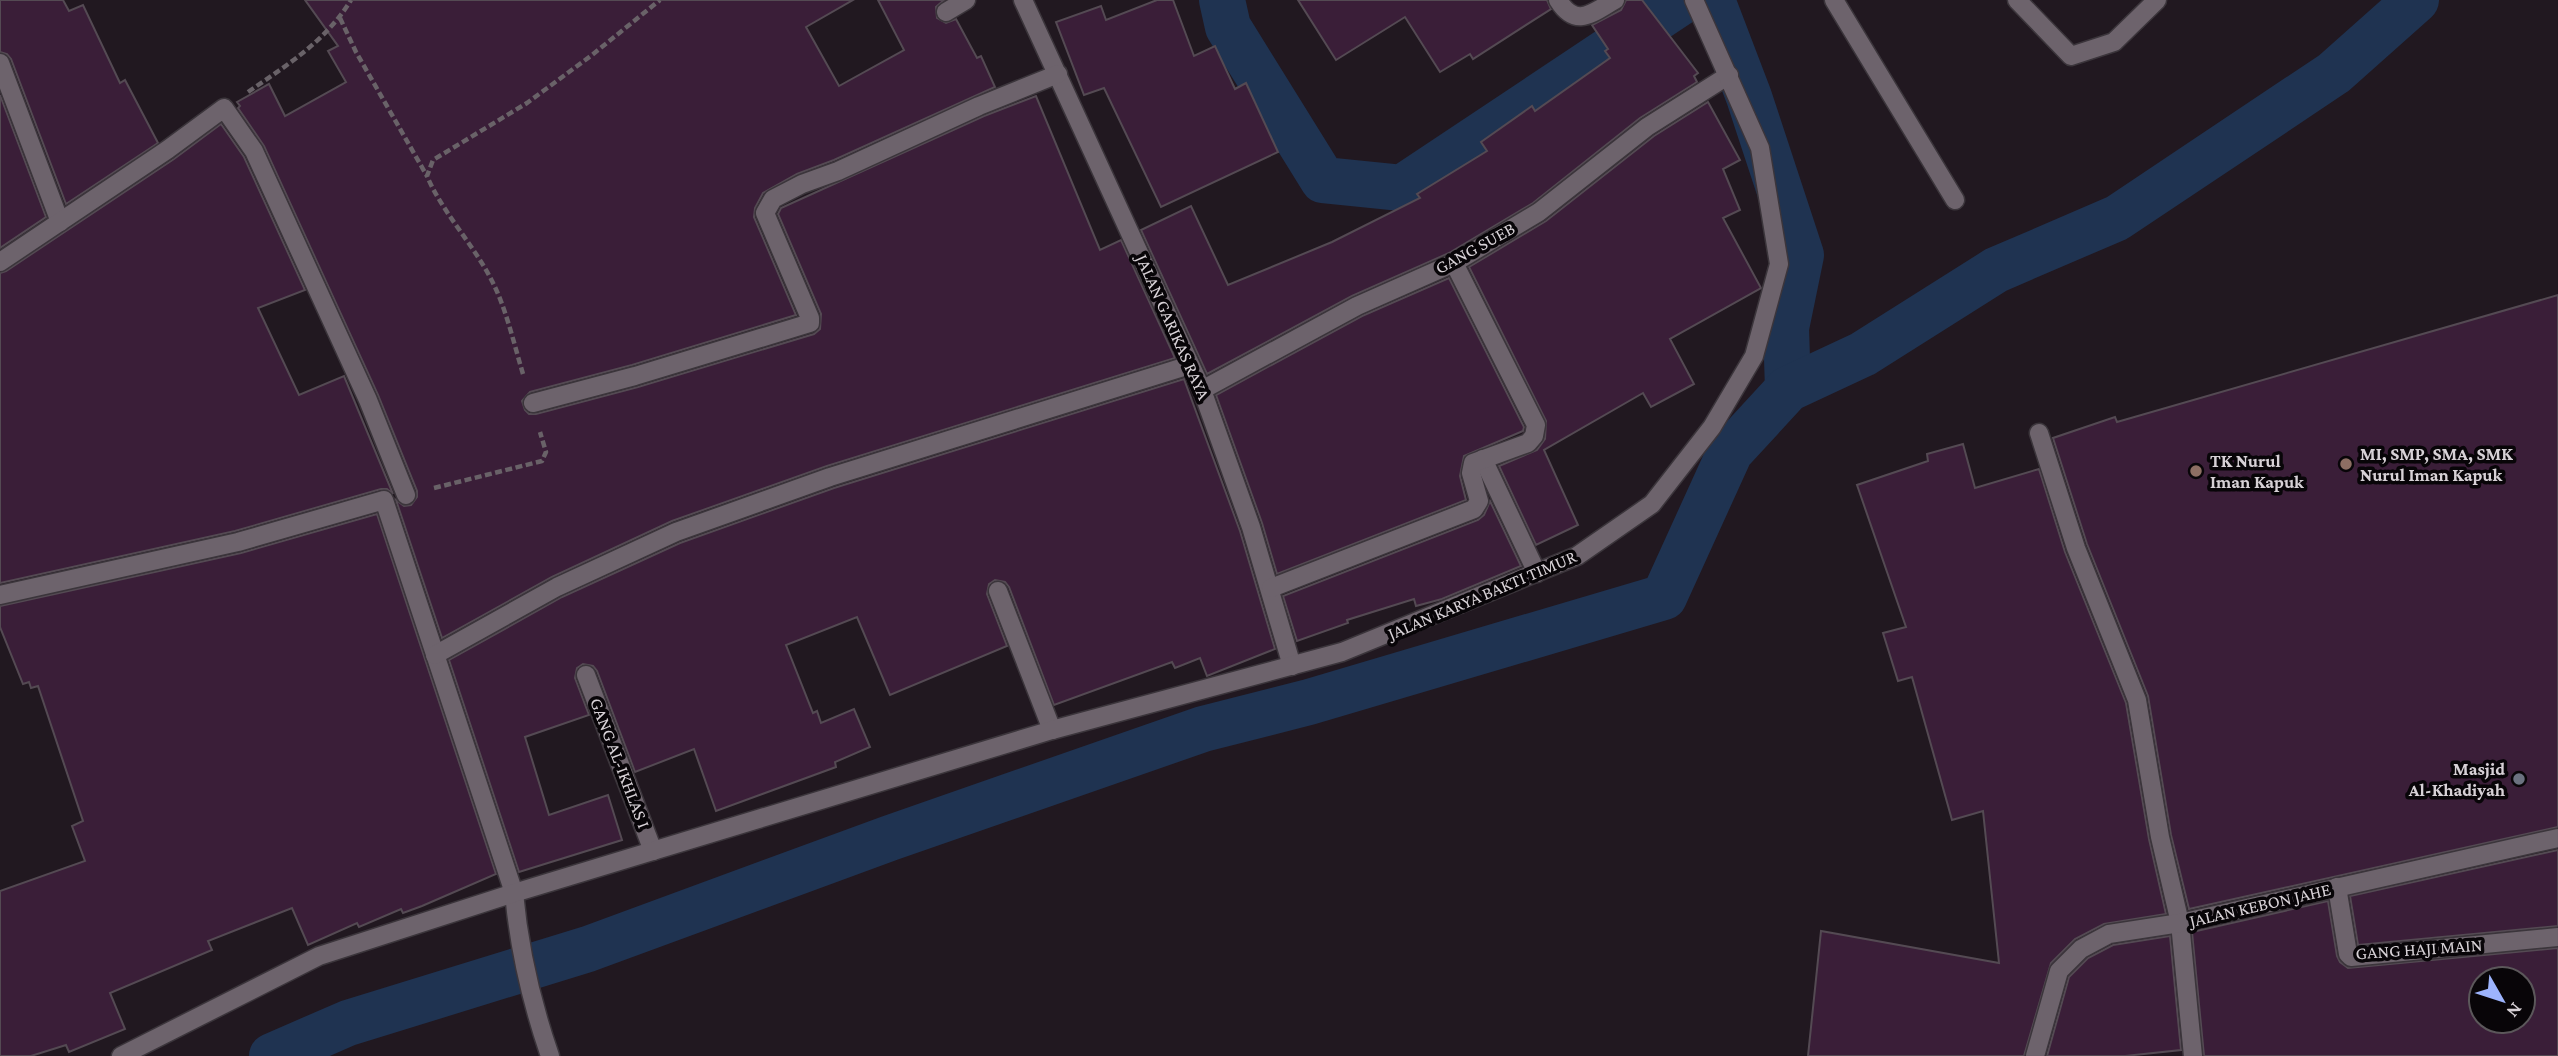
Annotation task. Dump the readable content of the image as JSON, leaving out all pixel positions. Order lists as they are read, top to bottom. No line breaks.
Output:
{"streets":{"street":["GANG SUEB","JALAN GARIKAS RAYA","JALAN KARYA BAKTI TIMUR","GANG AL-IKHLAS I","JALAN KEBON JAHE","GANG HAJI MAIN"]},"crossings":[["GANG SUEB","JALAN GARIKAS RAYA"],["GANG SUEB","JALAN KARYA BAKTI TIMUR"],["JALAN GARIKAS RAYA","JALAN KARYA BAKTI TIMUR"],["JALAN KARYA BAKTI TIMUR","GANG AL-IKHLAS I"],["JALAN KEBON JAHE","GANG HAJI MAIN"]],"places":["MI, SMP, SMA, SMK Nurul Iman Kapuk","TK Nurul Iman Kapuk","Masjid Al-Khadiyah"],"north":"bottom right"}
